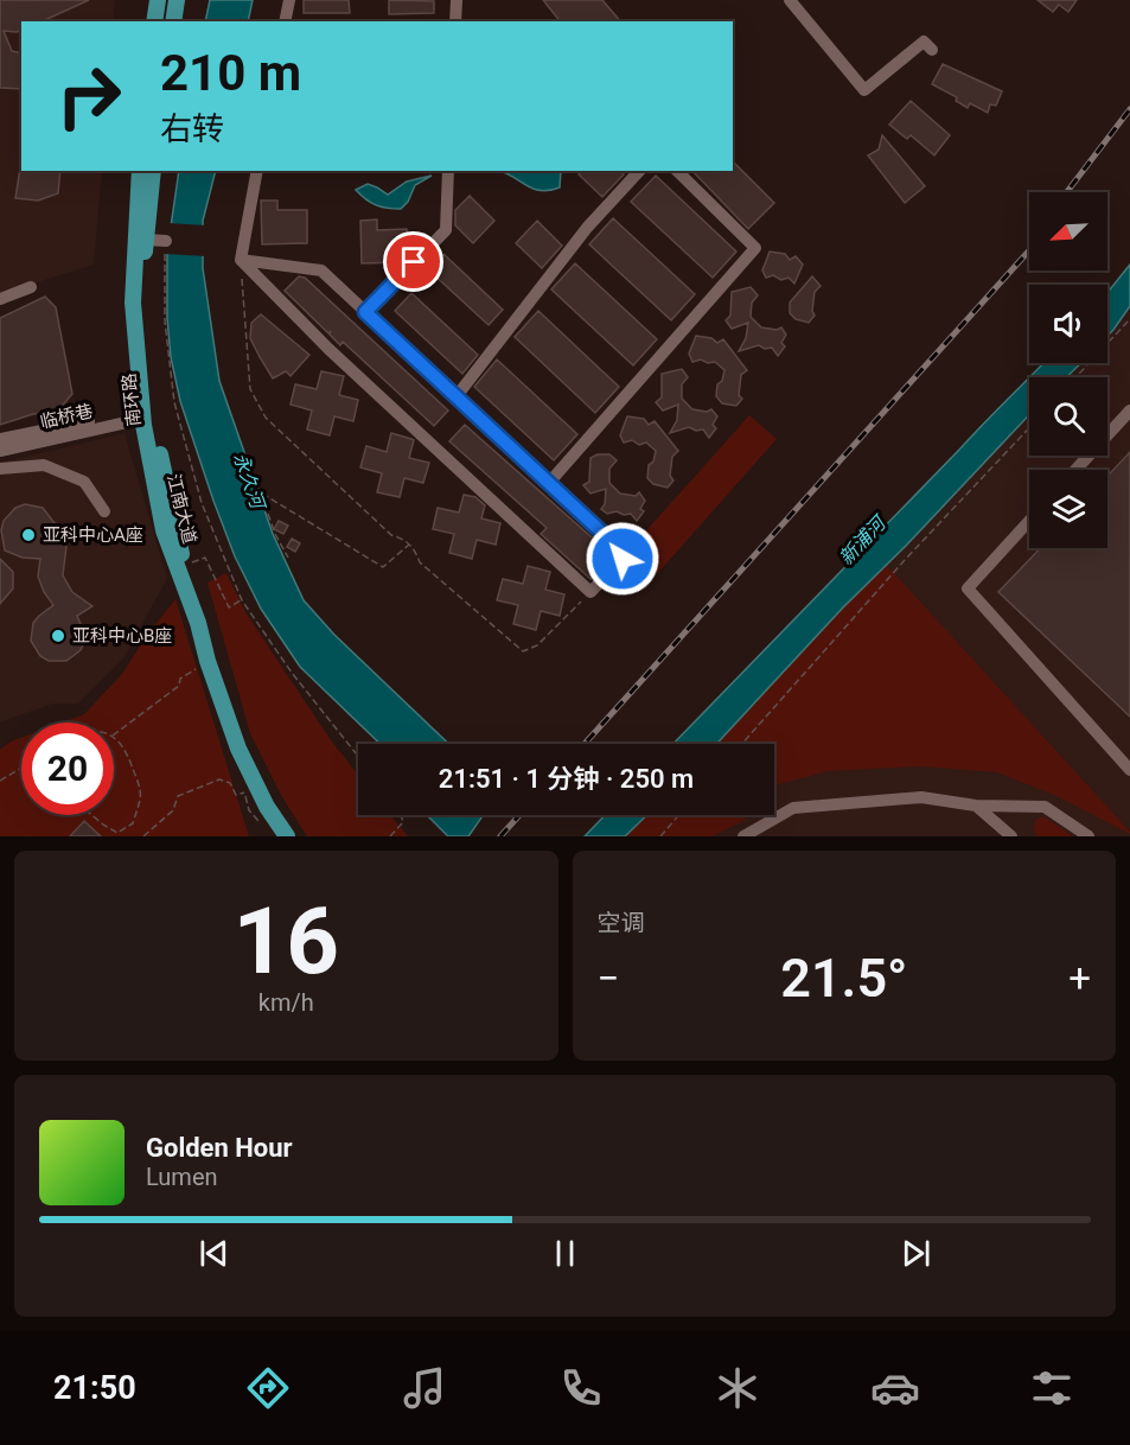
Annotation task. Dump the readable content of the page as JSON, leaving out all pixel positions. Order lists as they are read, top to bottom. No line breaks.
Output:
{"streets":{"main road":["南环路","江南大道"],"street":["临桥巷"]},"crossings":[["南环路","江南大道"],["临桥巷","江南大道"]],"water":["永久河","新浦河"],"places":["亚科中心A座","亚科中心B座"],"north":"bottom left","page":{"turn":["210 m","右转"],"limit":"20","trip":"21:51 · 1 分钟 · 250 m","tile":[["16","km/h"],"空调"],"heat":["−","21.5°","+"],"song":["Golden Hour","Lumen"],"tabs":"21:50"}}
